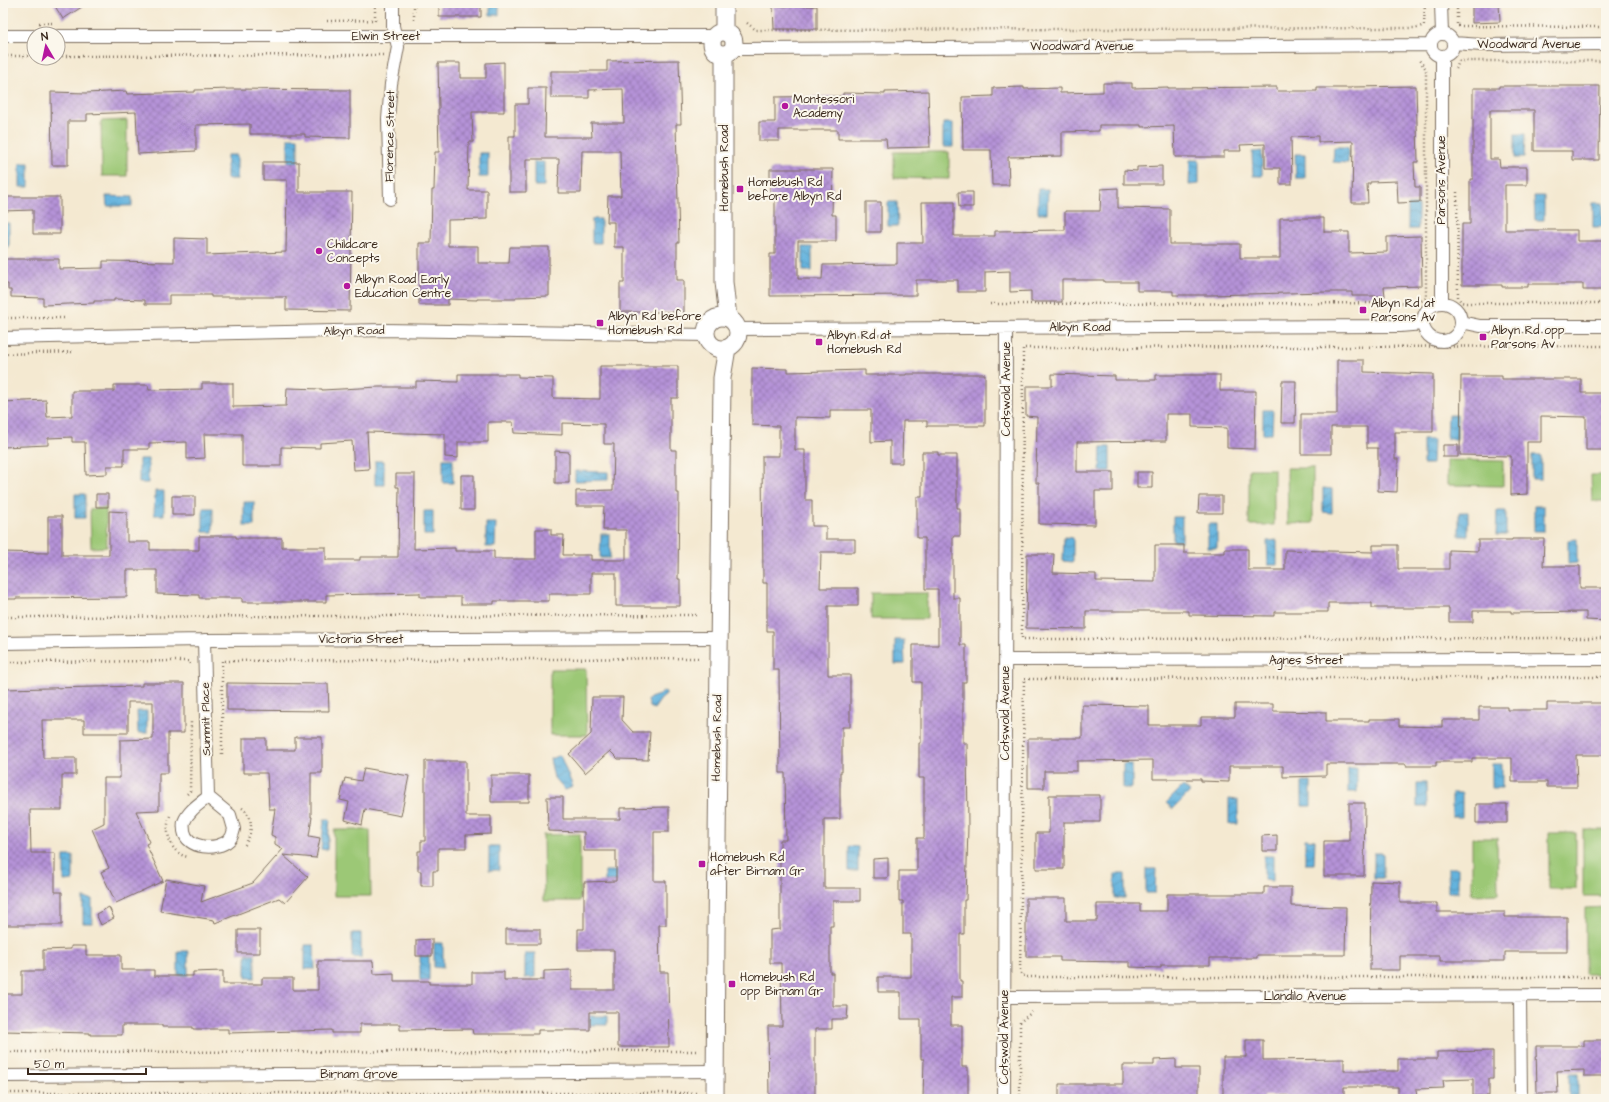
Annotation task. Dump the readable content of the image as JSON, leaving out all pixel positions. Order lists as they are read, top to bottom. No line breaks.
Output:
{"streets":{"main road":["Homebush Road"],"street":["Elwin Street","Woodward Avenue","Florence Street","Parsons Avenue","Albyn Road","Cotswold Avenue","Victoria Street","Agnes Street","Summit Place","Llandilo Avenue","Birnam Grove"]},"crossings":[["Elwin Street","Florence Street"],["Woodward Avenue","Homebush Road"],["Woodward Avenue","Parsons Avenue"],["Homebush Road","Albyn Road"],["Homebush Road","Victoria Street"],["Homebush Road","Birnam Grove"],["Parsons Avenue","Albyn Road"],["Albyn Road","Cotswold Avenue"],["Cotswold Avenue","Agnes Street"],["Cotswold Avenue","Llandilo Avenue"],["Victoria Street","Summit Place"]],"places":{"other":["Montessori Academy","Childcare Concepts","Albyn Road Early Education Centre"],"transit":["Homebush Rd before Albyn Rd","Albyn Rd at Parsons Av","Albyn Rd before Homebush Rd","Albyn Rd opp Parsons Av","Albyn Rd at Homebush Rd","Homebush Rd after Birnam Gr","Homebush Rd opp Birnam Gr"]},"scale_bar":"50 m","north":"top"}
